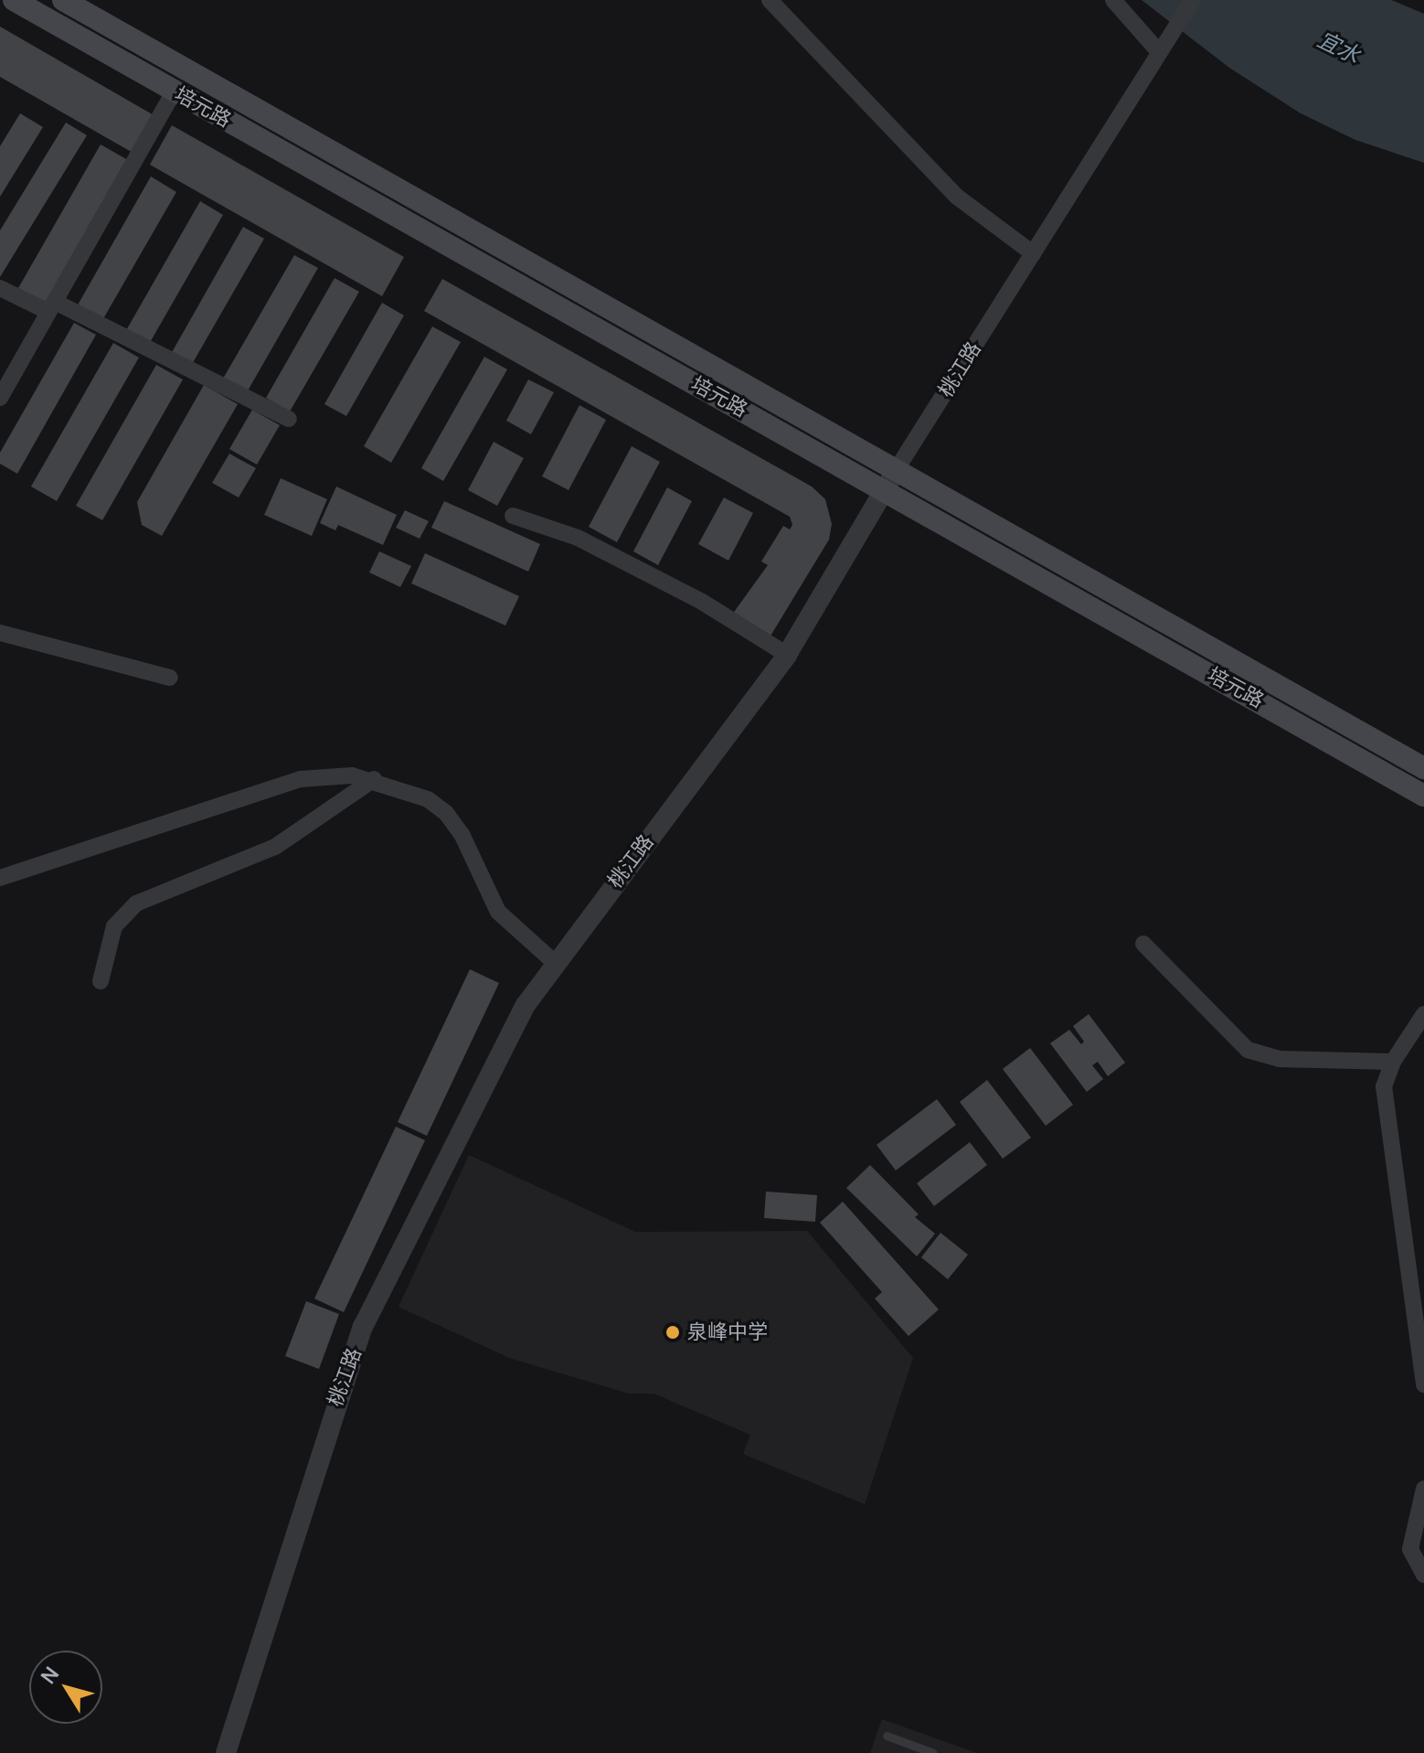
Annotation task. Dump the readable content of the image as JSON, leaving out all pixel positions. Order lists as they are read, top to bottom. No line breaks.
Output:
{"streets":{"main road":["培元路"],"street":["桃江路"]},"crossings":[["培元路","桃江路"]],"water":["宜水"],"places":["泉峰中学"],"north":"top left"}
